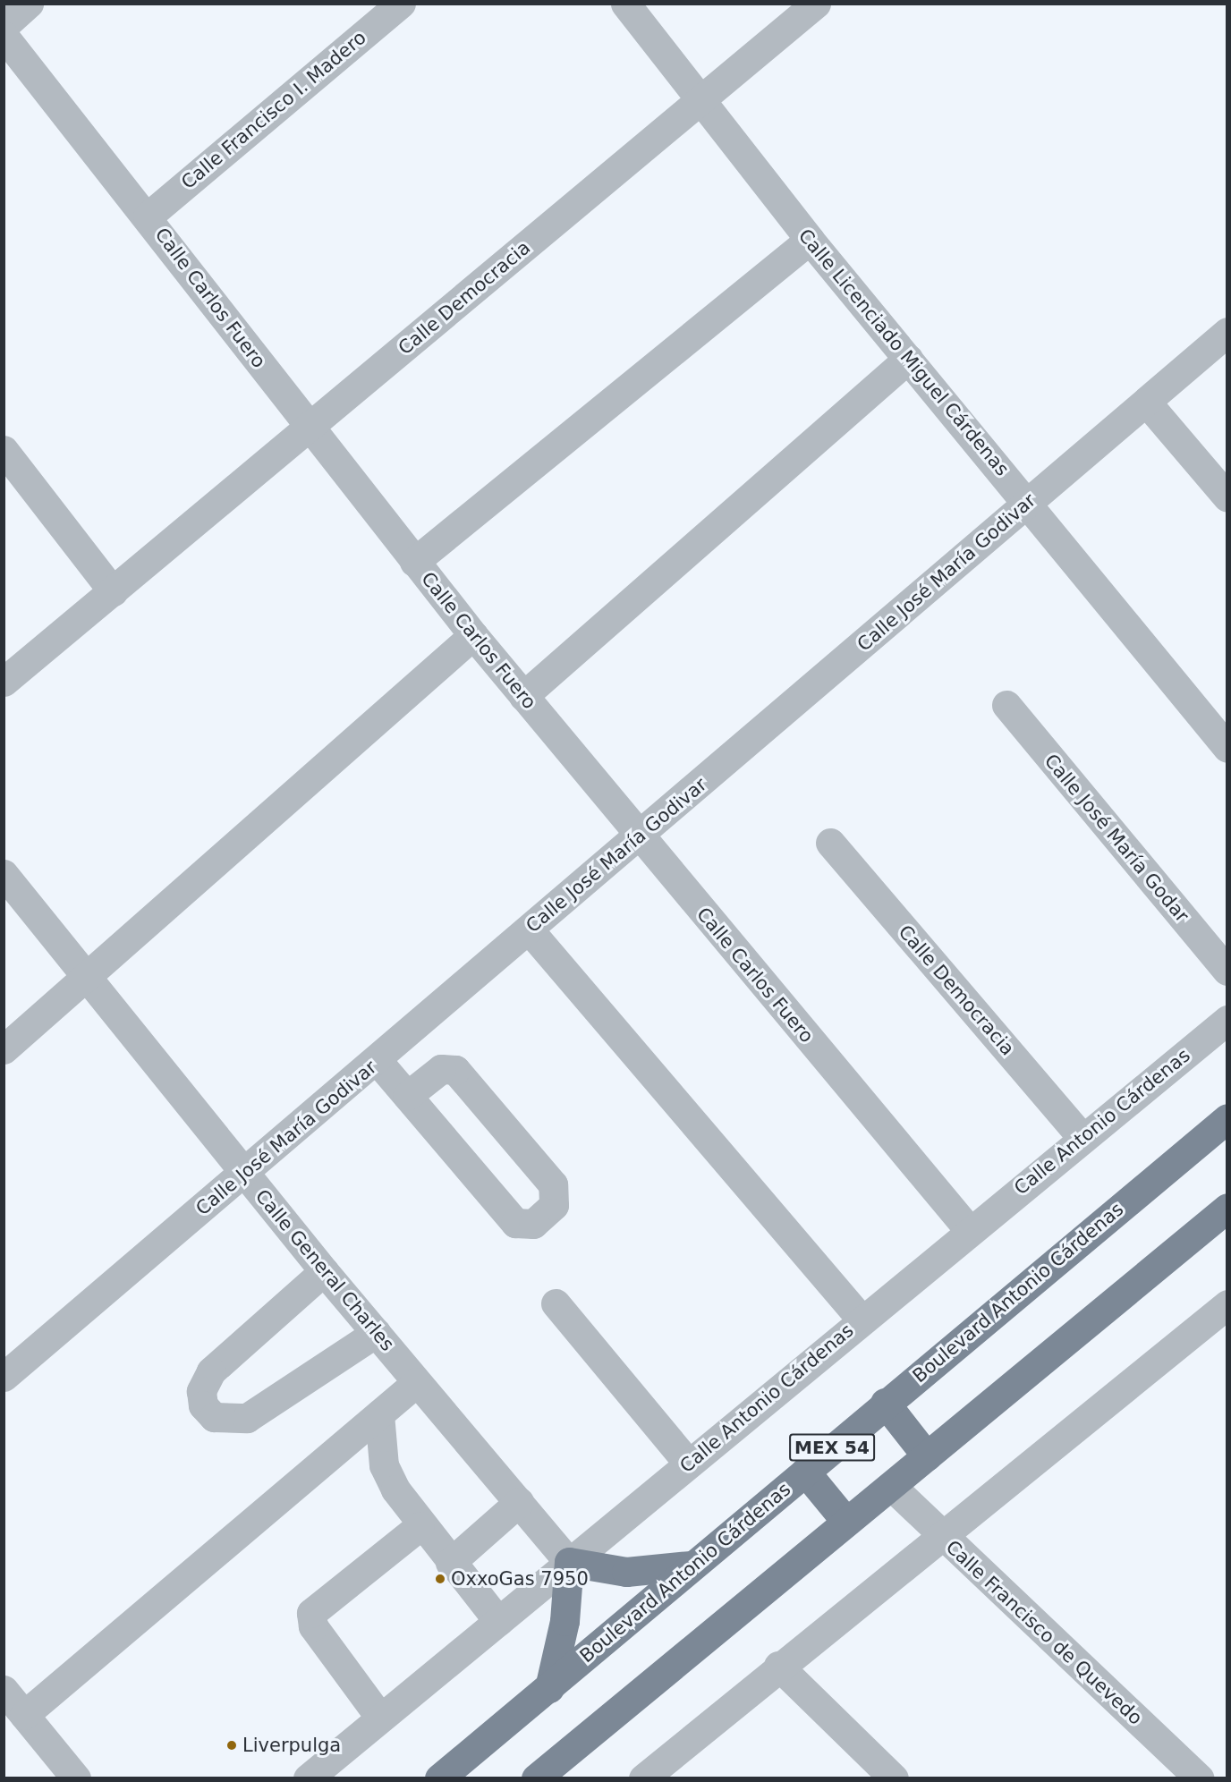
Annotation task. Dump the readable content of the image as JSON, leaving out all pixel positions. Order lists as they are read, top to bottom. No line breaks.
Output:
{"streets":{"main road":["Boulevard Antonio Cárdenas","MEX 54"],"street":["Calle Francisco I. Madero","Calle Carlos Fuero","Calle Democracia","Calle Licenciado Miguel Cárdenas","Calle José María Godivar","Calle José María Godar","Calle Antonio Cárdenas","Calle General Charles","Calle Francisco de Quevedo"]},"crossings":[["Calle Francisco I. Madero","Calle Carlos Fuero"],["Calle Carlos Fuero","Calle Democracia"],["Calle Carlos Fuero","Calle José María Godivar"],["Calle Carlos Fuero","Calle Antonio Cárdenas"],["Calle Democracia","Calle Licenciado Miguel Cárdenas"],["Calle Democracia","Calle Antonio Cárdenas"],["Calle Licenciado Miguel Cárdenas","Calle José María Godivar"],["Calle José María Godivar","Calle General Charles"],["Calle Antonio Cárdenas","Calle General Charles"],["MEX 54","Calle Francisco de Quevedo"]],"places":["OxxoGas 7950","Liverpulga"]}
